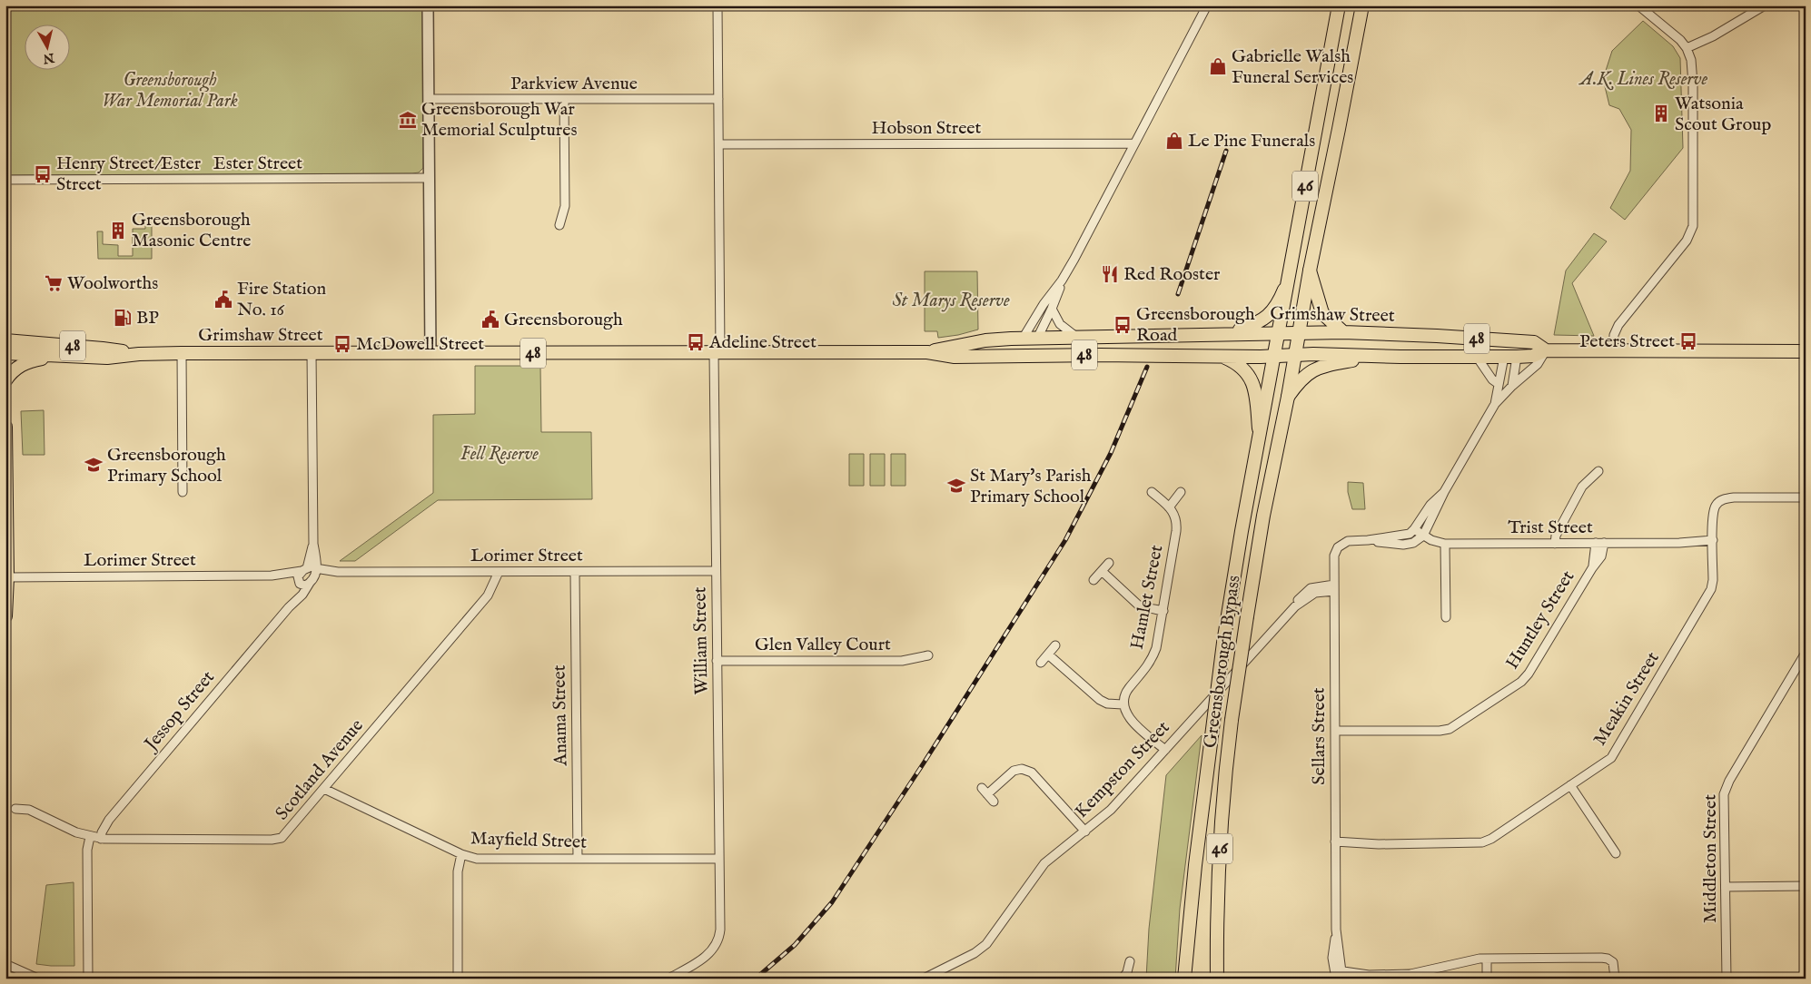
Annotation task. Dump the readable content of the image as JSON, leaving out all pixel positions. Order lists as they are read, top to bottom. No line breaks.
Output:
{"streets":{"main road":["46","Grimshaw Street","48","Greensborough Bypass"],"street":["Parkview Avenue","Hobson Street","Ester Street","Trist Street","Lorimer Street","Hamlet Street","Huntley Street","William Street","Glen Valley Court","Meakin Street","Jessop Street","Anama Street","Sellars Street","Scotland Avenue","Kempston Street","Mayfield Street","Middleton Street"]},"crossings":[["46","Grimshaw Street"],["46","Greensborough Bypass"],["Grimshaw Street","William Street"],["Grimshaw Street","Greensborough Bypass"],["Grimshaw Street","Jessop Street"],["Trist Street","Huntley Street"],["Trist Street","Meakin Street"],["Lorimer Street","William Street"],["Lorimer Street","Jessop Street"],["Lorimer Street","Anama Street"],["Lorimer Street","Scotland Avenue"],["Huntley Street","Sellars Street"],["William Street","Glen Valley Court"],["William Street","Mayfield Street"],["Meakin Street","Sellars Street"],["Jessop Street","Scotland Avenue"],["Anama Street","Mayfield Street"],["Sellars Street","Kempston Street"],["Scotland Avenue","Mayfield Street"]],"parks":["A.K. Lines Reserve","Greensborough War Memorial Park","St Marys Reserve","Fell Reserve"],"places":{"shop":["Gabrielle Walsh Funeral Services","Le Pine Funerals"],"building":["Watsonia Scout Group","Greensborough Masonic Centre"],"museum":["Greensborough War Memorial Sculptures"],"bus stop":["Henry Street/Ester Street","Greensborough Road","Peters Street","Adeline Street","McDowell Street"],"restaurant":["Red Rooster"],"supermarket":["Woolworths"],"public building":["Fire Station No. 16","Greensborough"],"fuel station":["BP"],"school or university":["Greensborough Primary School","St Mary's Parish Primary School"]},"north":"bottom"}
